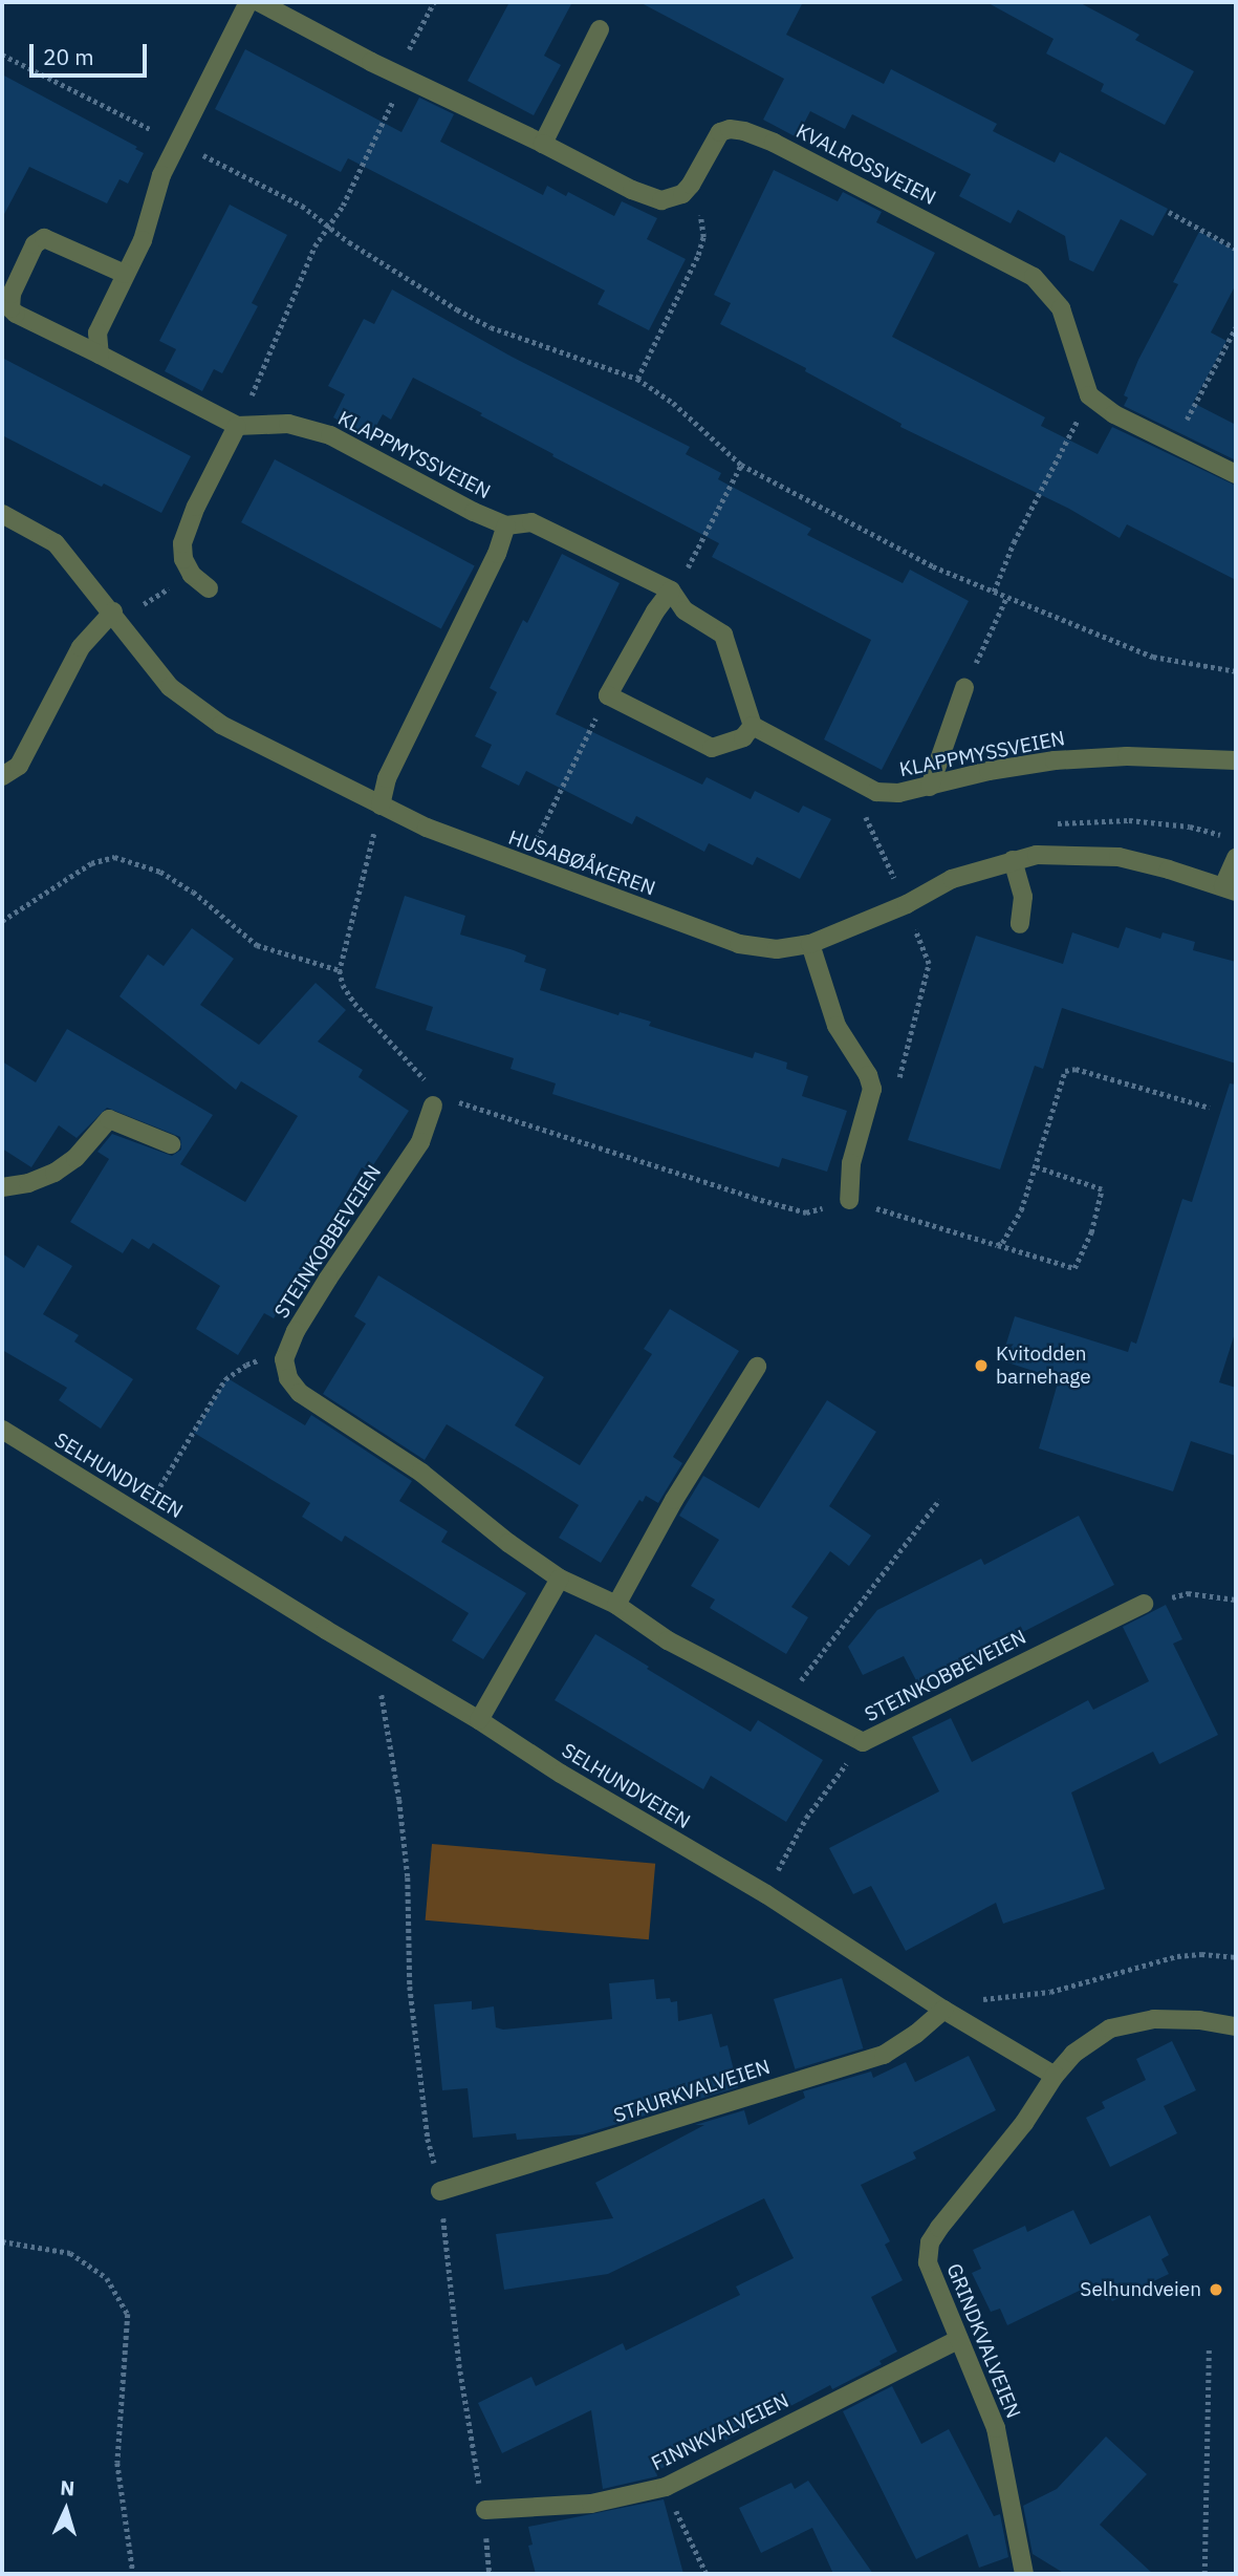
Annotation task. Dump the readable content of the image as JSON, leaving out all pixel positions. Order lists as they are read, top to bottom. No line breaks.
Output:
{"streets":{"street":["KVALROSSVEIEN","KLAPPMYSSVEIEN","HUSABØÅKEREN","STEINKOBBEVEIEN","SELHUNDVEIEN","STAURKVALVEIEN","GRINDKVALVEIEN","FINNKVALVEIEN"]},"crossings":[["SELHUNDVEIEN","STAURKVALVEIEN"],["SELHUNDVEIEN","GRINDKVALVEIEN"],["GRINDKVALVEIEN","FINNKVALVEIEN"]],"places":["Kvitodden barnehage","Selhundveien"],"scale_bar":"20 m","north":"top"}
